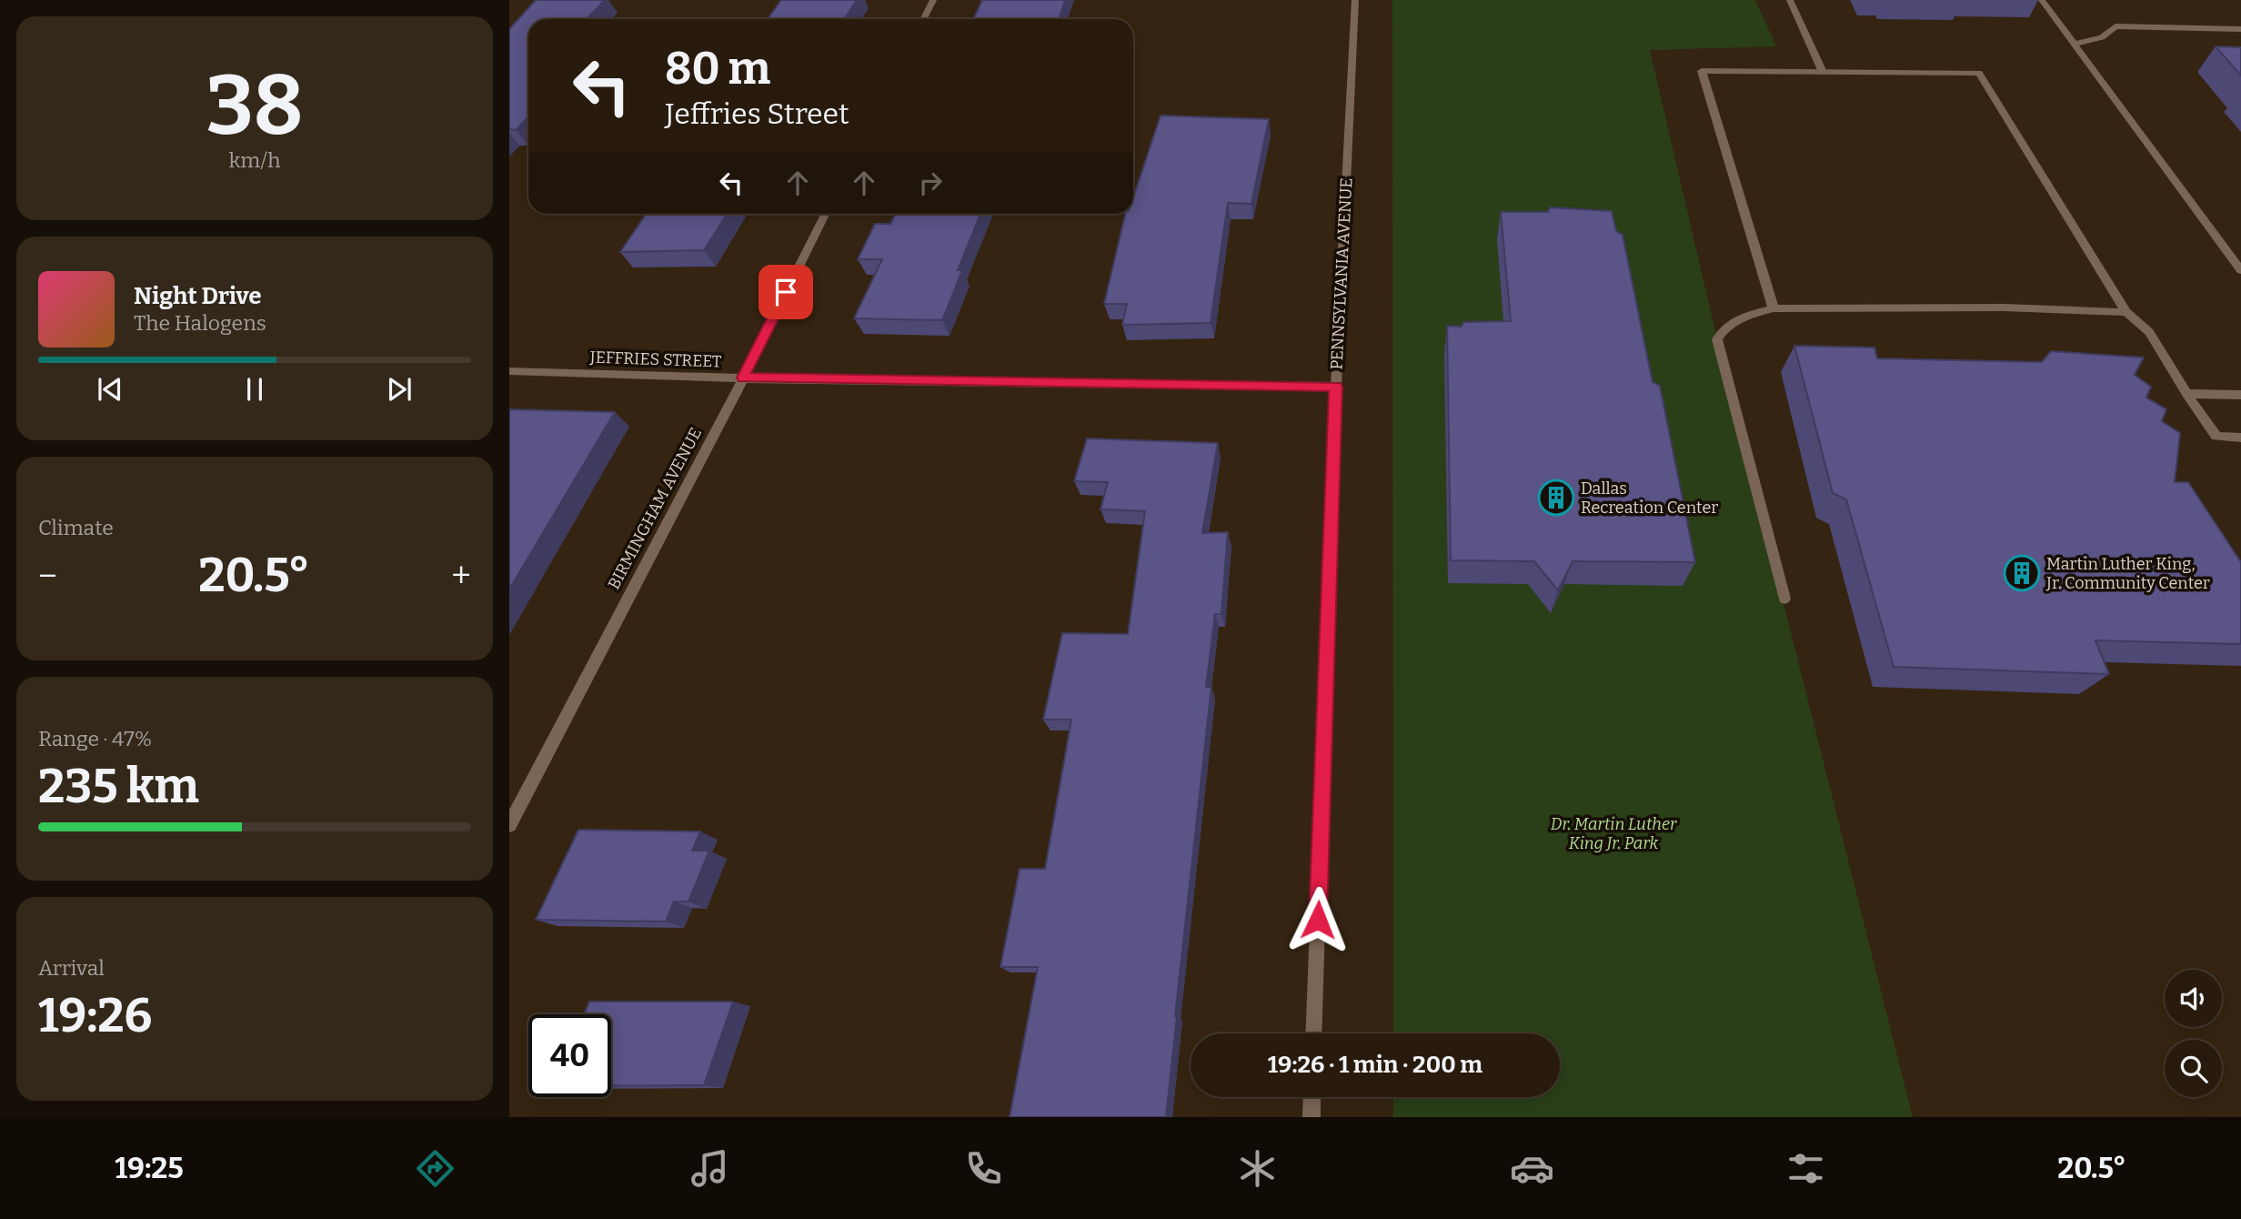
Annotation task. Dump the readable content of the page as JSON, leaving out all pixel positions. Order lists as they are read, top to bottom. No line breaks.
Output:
{"streets":{"street":["PENNSYLVANIA AVENUE","JEFFRIES STREET","BIRMINGHAM AVENUE"]},"crossings":[["PENNSYLVANIA AVENUE","JEFFRIES STREET"],["JEFFRIES STREET","BIRMINGHAM AVENUE"]],"parks":["Dr. Martin Luther King Jr. Park"],"places":{"building":["Dallas Recreation Center","Martin Luther King, Jr. Community Center"]},"page":{"tile":[["38","km/h"],"Climate",["Range · 47%","235 km"],["Arrival","19:26"]],"turn":["80 m","Jeffries Street"],"song":["Night Drive","The Halogens"],"heat":["−","20.5°","+"],"limit":"40","trip":"19:26 · 1 min · 200 m","tabs":["19:25","20.5°"]}}
